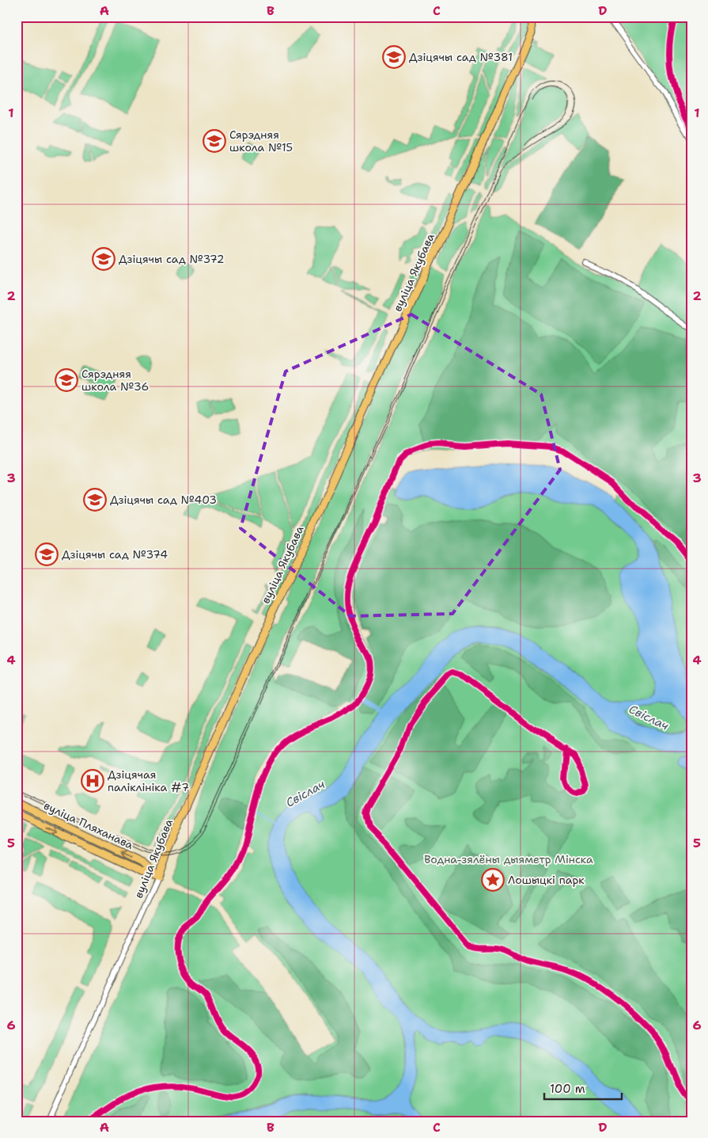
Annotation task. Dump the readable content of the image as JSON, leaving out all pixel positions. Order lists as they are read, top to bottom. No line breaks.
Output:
{"streets":{"main road":["вуліца Якубава","вуліца Пляханава"]},"crossings":[["вуліца Якубава","вуліца Пляханава"]],"water":["Свіслач"],"parks":["Водна-зялёны дыяметр Мінска"],"places":{"school or university":["Дзіцячы сад №381","Сярэдняя школа №15","Дзіцячы сад №372","Сярэдняя школа №36","Дзіцячы сад №403","Дзіцячы сад №374"],"hospital":["Дзіцячая паліклініка #7"],"place":["Лошыцкі парк"]},"scale_bar":"100 m","grid":{"columns":["A","B","C","D"],"rows":["1","2","3","4","5","6"]}}
